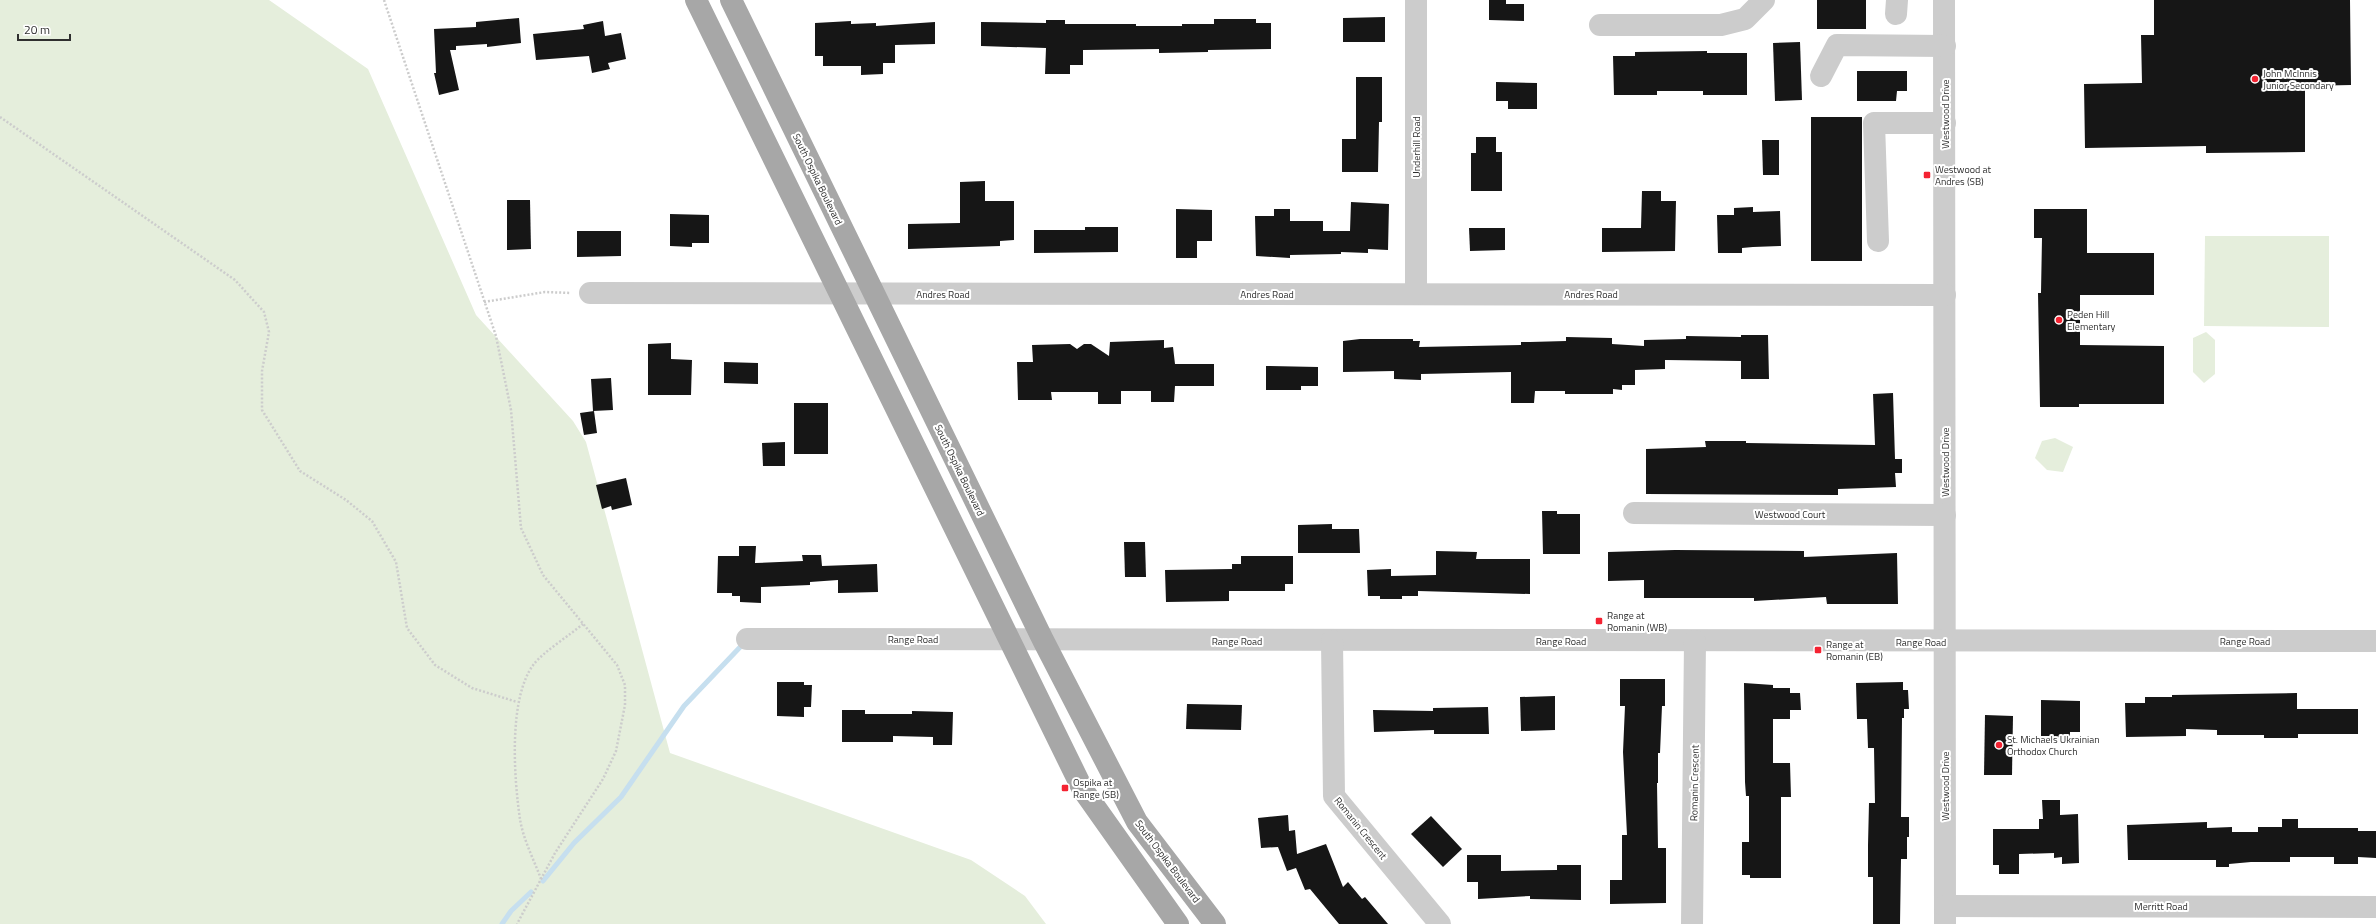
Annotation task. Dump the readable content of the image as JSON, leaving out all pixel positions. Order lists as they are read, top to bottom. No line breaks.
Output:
{"streets":{"main road":["South Ospika Boulevard"],"street":["Westwood Drive","Underhill Road","Andres Road","Westwood Court","Range Road","Romanin Crescent","Merritt Road"]},"crossings":[["Westwood Drive","Andres Road"],["Westwood Drive","Westwood Court"],["Westwood Drive","Range Road"],["Westwood Drive","Merritt Road"],["Underhill Road","Andres Road"],["South Ospika Boulevard","Andres Road"],["South Ospika Boulevard","Range Road"],["Range Road","Romanin Crescent"]],"places":{"other":["John McInnis Junior Secondary","Peden Hill Elementary","St. Michaels Ukrainian Orthodox Church"],"transit":["Westwood at Andres (SB)","Range at Romanin (WB)","Range at Romanin (EB)","Ospika at Range (SB)"]},"scale_bar":"20 m"}
